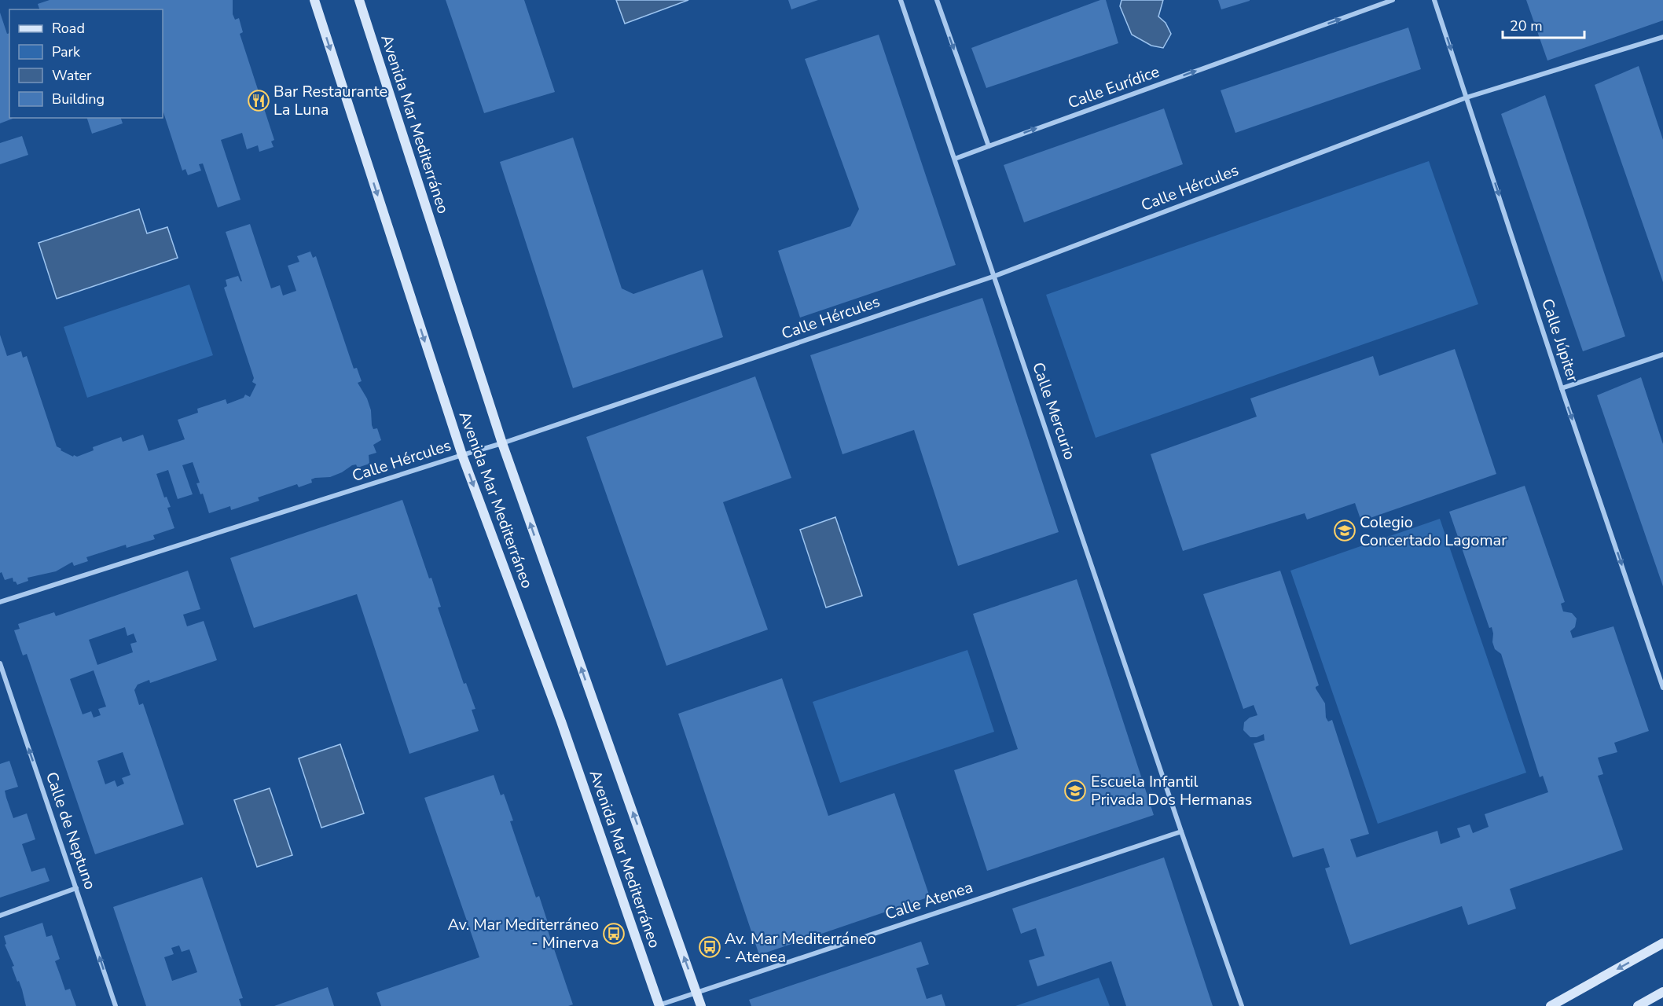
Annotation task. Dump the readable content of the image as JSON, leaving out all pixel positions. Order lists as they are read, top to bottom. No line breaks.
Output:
{"streets":{"street":["Calle Eurídice","Avenida Mar Mediterráneo","Calle Hércules","Calle Júpiter","Calle Mercurio","Calle de Neptuno","Calle Atenea"]},"crossings":[["Calle Eurídice","Calle Mercurio"],["Avenida Mar Mediterráneo","Calle Hércules"],["Avenida Mar Mediterráneo","Calle Atenea"],["Calle Hércules","Calle Júpiter"],["Calle Hércules","Calle Mercurio"],["Calle Mercurio","Calle Atenea"]],"one_way":["Calle Eurídice","Calle Júpiter","Calle de Neptuno"],"places":{"restaurant":["Bar Restaurante La Luna"],"school or university":["Colegio Concertado Lagomar","Escuela Infantil Privada Dos Hermanas"],"bus stop":["Av. Mar Mediterráneo - Minerva","Av. Mar Mediterráneo - Atenea"]},"legend":["Road","Park","Water","Building"],"scale_bar":"20 m"}
